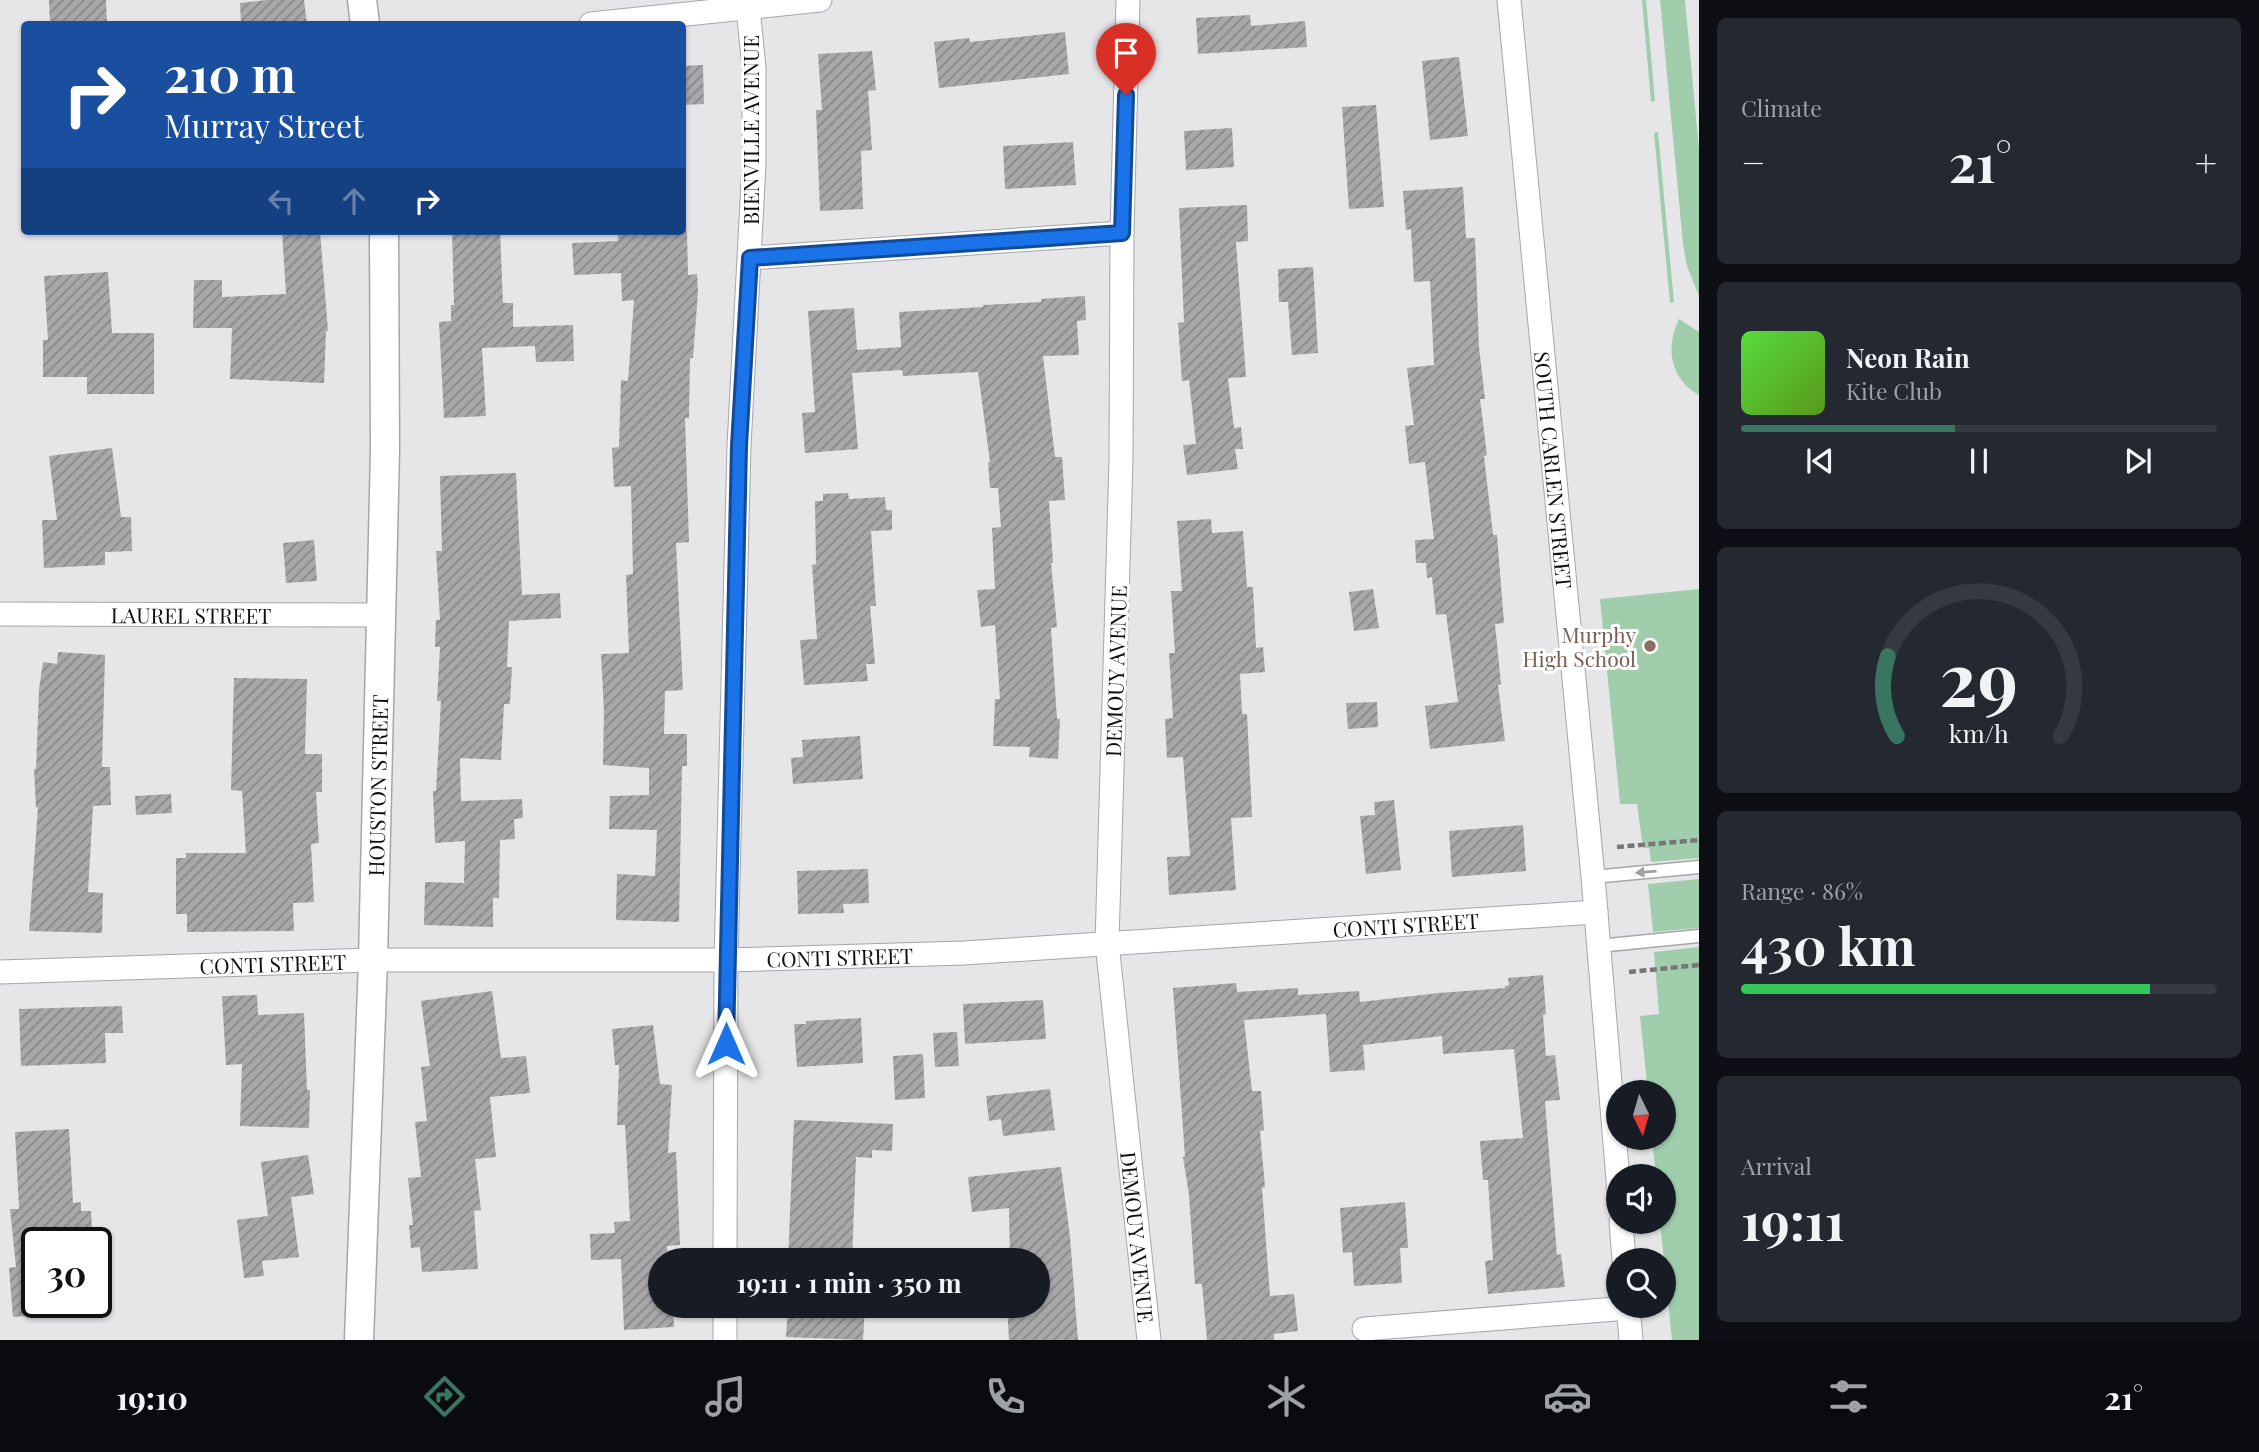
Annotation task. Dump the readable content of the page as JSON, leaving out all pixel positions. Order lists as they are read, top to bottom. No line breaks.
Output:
{"streets":{"street":["BIENVILLE AVENUE","SOUTH CARLEN STREET","LAUREL STREET","DEMOUY AVENUE","HOUSTON STREET","CONTI STREET"]},"crossings":[["BIENVILLE AVENUE","CONTI STREET"],["SOUTH CARLEN STREET","CONTI STREET"],["LAUREL STREET","HOUSTON STREET"],["DEMOUY AVENUE","CONTI STREET"],["HOUSTON STREET","CONTI STREET"]],"places":["Murphy High School"],"north":"bottom","page":{"tile":["Climate",["Range · 86%","430 km"],["Arrival","19:11"]],"turn":["210 m","Murray Street"],"heat":["−","21°","+"],"song":["Neon Rain","Kite Club"],"limit":"30","trip":"19:11 · 1 min · 350 m","tabs":["19:10","21°"],"gauge":["29","km/h"]}}
